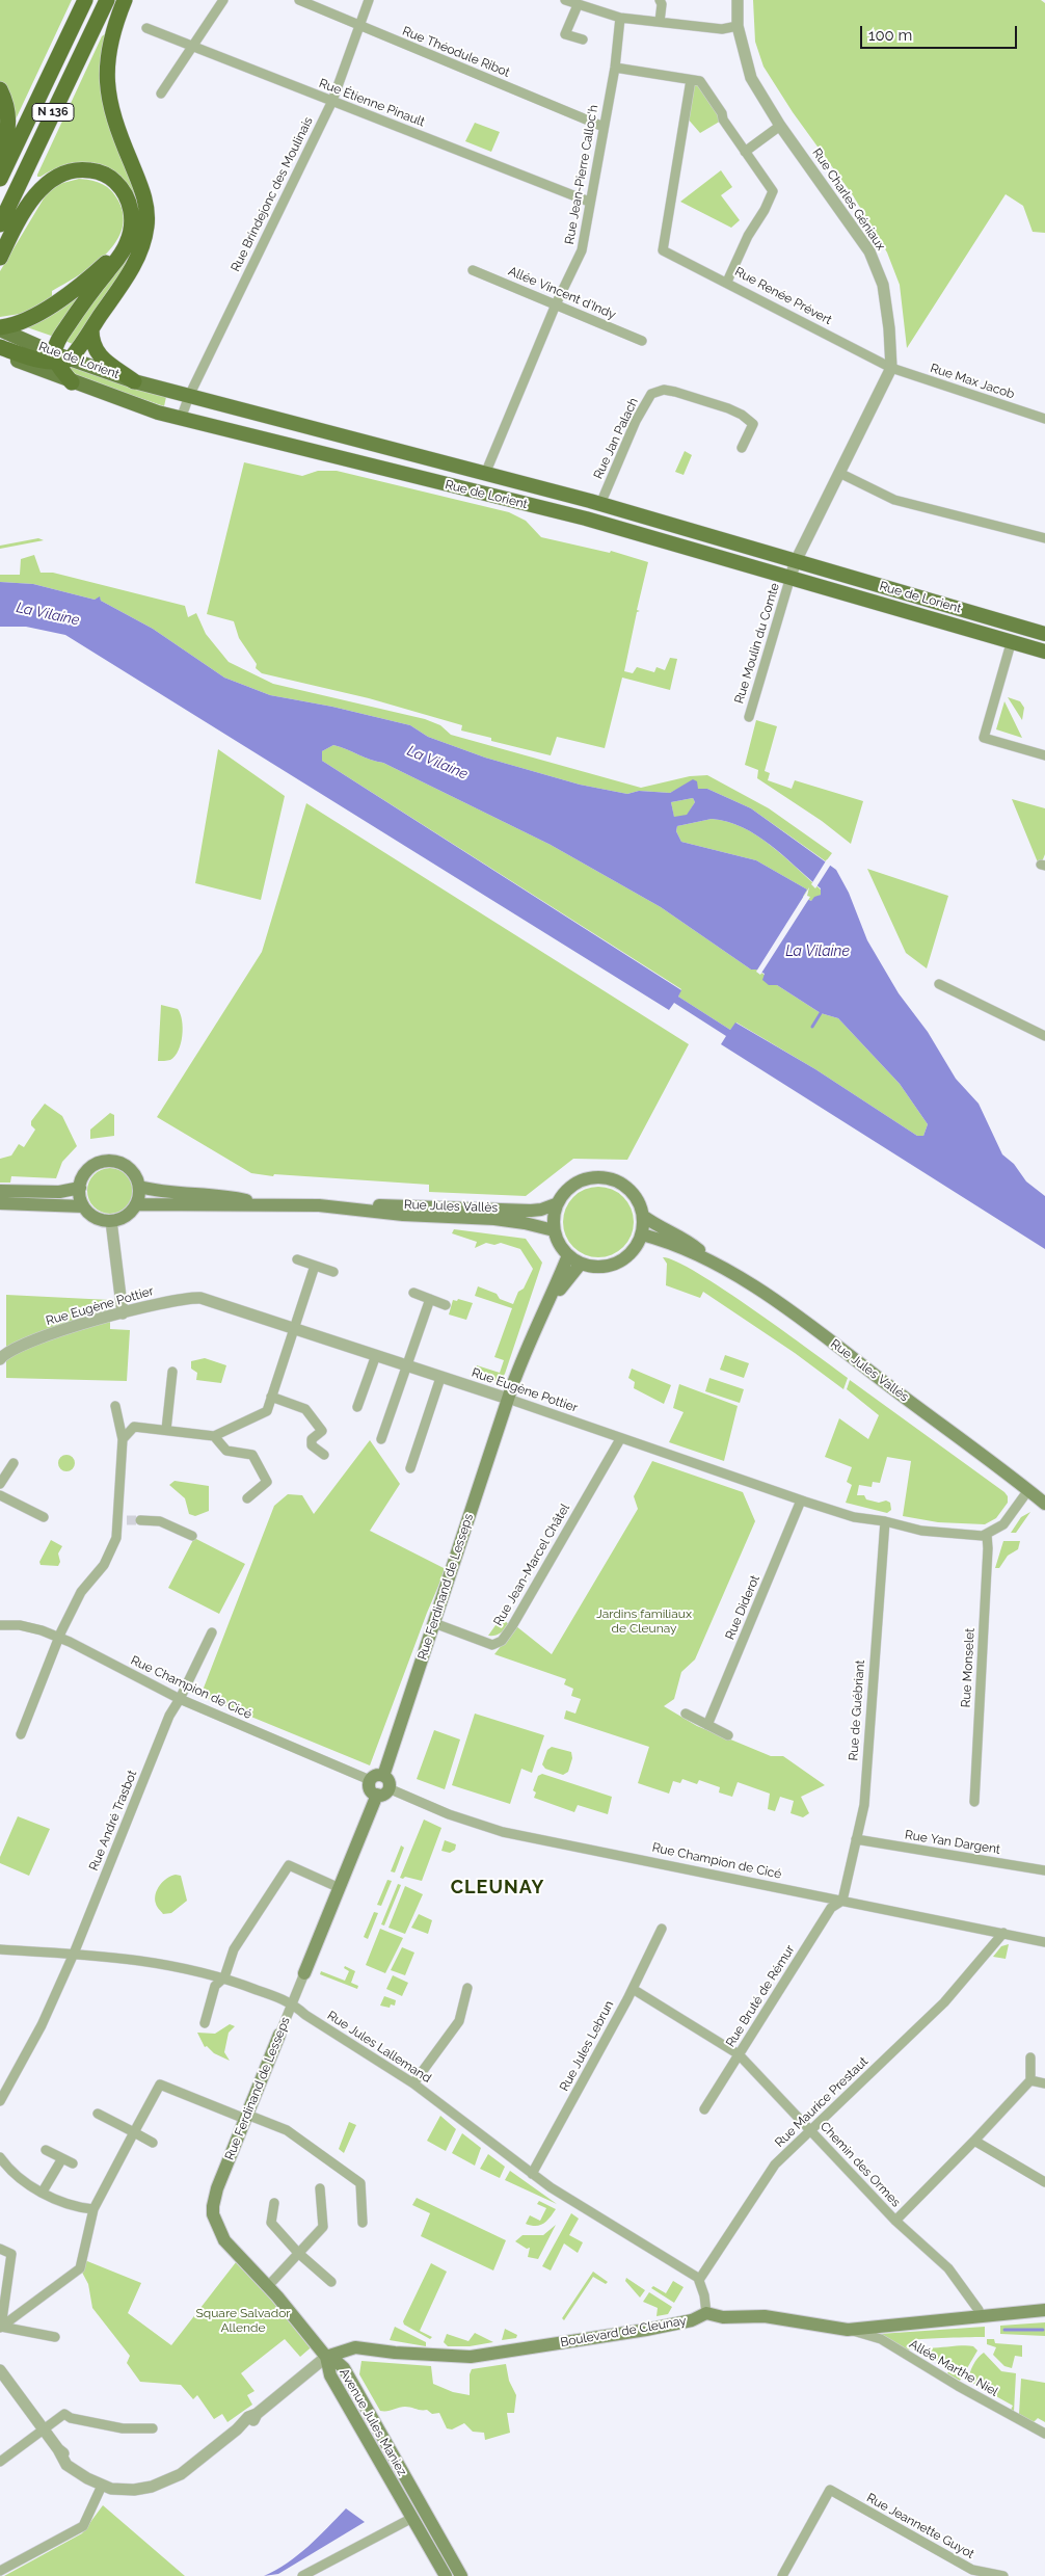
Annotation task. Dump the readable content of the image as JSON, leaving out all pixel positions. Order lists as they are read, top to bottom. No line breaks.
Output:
{"streets":{"highway":["N 136"],"main road":["Rue de Lorient","Rue Jules Vallès","Rue Ferdinand de Lesseps","Boulevard de Cleunay","Avenue Jules Maniez"],"street":["Rue Théodule Ribot","Rue Étienne Pinault","Rue Jean-Pierre Calloc'h","Rue Brindejonc des Moulinais","Rue Charles Géniaux","Allée Vincent d'Indy","Rue Renée Prévert","Rue Max Jacob","Rue Jan Palach","Rue Moulin du Comte","Rue Eugène Pottier","Rue Jean-Marcel Châtel","Rue Diderot","Rue Monselet","Rue Champion de Cicé","Rue de Guébriant","Rue André Trasbot","Rue Yan Dargent","Rue Bruté de Rémur","Rue Jules Lebrun","Rue Jules Lallemand","Rue Maurice Prestaut","Chemin des Ormes","Allée Marthe Niel","Rue Jeannette Guyot"]},"crossings":[["Rue Théodule Ribot","Rue Jean-Pierre Calloc'h"],["Rue Théodule Ribot","Rue Brindejonc des Moulinais"],["Rue Étienne Pinault","Rue Jean-Pierre Calloc'h"],["Rue Étienne Pinault","Rue Brindejonc des Moulinais"],["Rue Jean-Pierre Calloc'h","Allée Vincent d'Indy"],["Rue Jean-Pierre Calloc'h","Rue de Lorient"],["Rue Brindejonc des Moulinais","Rue de Lorient"],["Rue Charles Géniaux","Rue Renée Prévert"],["Rue Charles Géniaux","Rue Max Jacob"],["Rue Renée Prévert","Rue Max Jacob"],["Rue de Lorient","Rue Jan Palach"],["Rue de Lorient","Rue Moulin du Comte"],["Rue Eugène Pottier","Rue Jean-Marcel Châtel"],["Rue Eugène Pottier","Rue Ferdinand de Lesseps"],["Rue Eugène Pottier","Rue Diderot"],["Rue Eugène Pottier","Rue Monselet"],["Rue Eugène Pottier","Rue de Guébriant"],["Rue Jean-Marcel Châtel","Rue Ferdinand de Lesseps"],["Rue Ferdinand de Lesseps","Rue Champion de Cicé"],["Rue Ferdinand de Lesseps","Rue Jules Lallemand"],["Rue Ferdinand de Lesseps","Boulevard de Cleunay"],["Rue Ferdinand de Lesseps","Avenue Jules Maniez"],["Rue Champion de Cicé","Rue de Guébriant"],["Rue Champion de Cicé","Rue André Trasbot"],["Rue Champion de Cicé","Rue Bruté de Rémur"],["Rue Champion de Cicé","Rue Maurice Prestaut"],["Rue de Guébriant","Rue Yan Dargent"],["Rue de Guébriant","Rue Bruté de Rémur"],["Rue André Trasbot","Rue Jules Lallemand"],["Rue Bruté de Rémur","Chemin des Ormes"],["Rue Jules Lebrun","Rue Jules Lallemand"],["Rue Jules Lebrun","Chemin des Ormes"],["Rue Jules Lallemand","Rue Maurice Prestaut"],["Rue Maurice Prestaut","Chemin des Ormes"],["Chemin des Ormes","Boulevard de Cleunay"],["Boulevard de Cleunay","Allée Marthe Niel"],["Boulevard de Cleunay","Avenue Jules Maniez"]],"districts":["CLEUNAY"],"water":["La Vilaine"],"parks":["Jardins familiaux de Cleunay","Square Salvador Allende"],"scale_bar":"100 m"}
